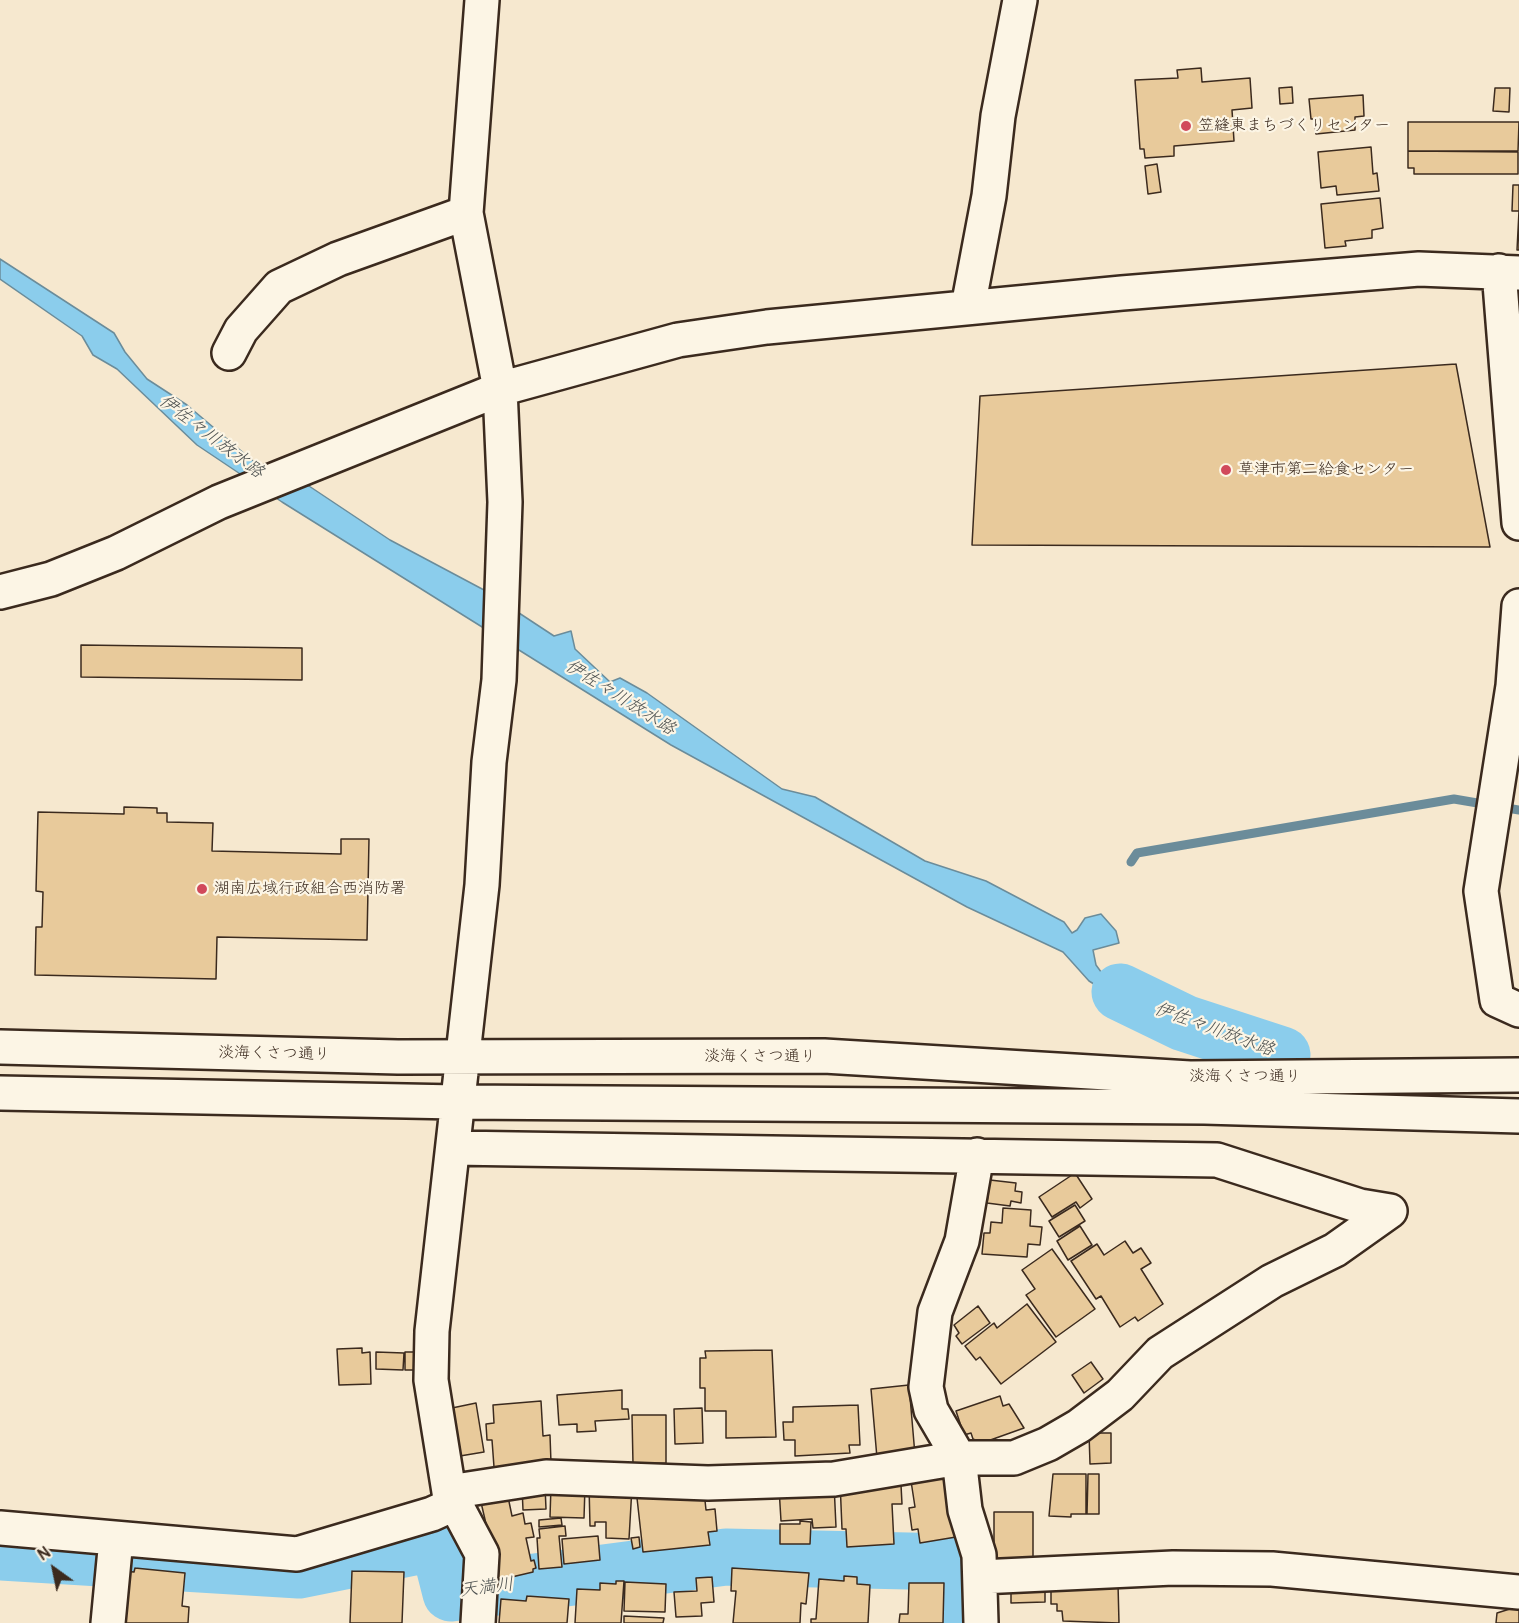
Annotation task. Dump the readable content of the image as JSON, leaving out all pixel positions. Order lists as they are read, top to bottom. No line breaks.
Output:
{"streets":{"street":["淡海くさつ通り"]},"water":["伊佐々川放水路","天満川"],"places":["笠縫東まちづくりセンター","草津市第二給食センター","湖南広域行政組合西消防署"],"north":"top left"}
